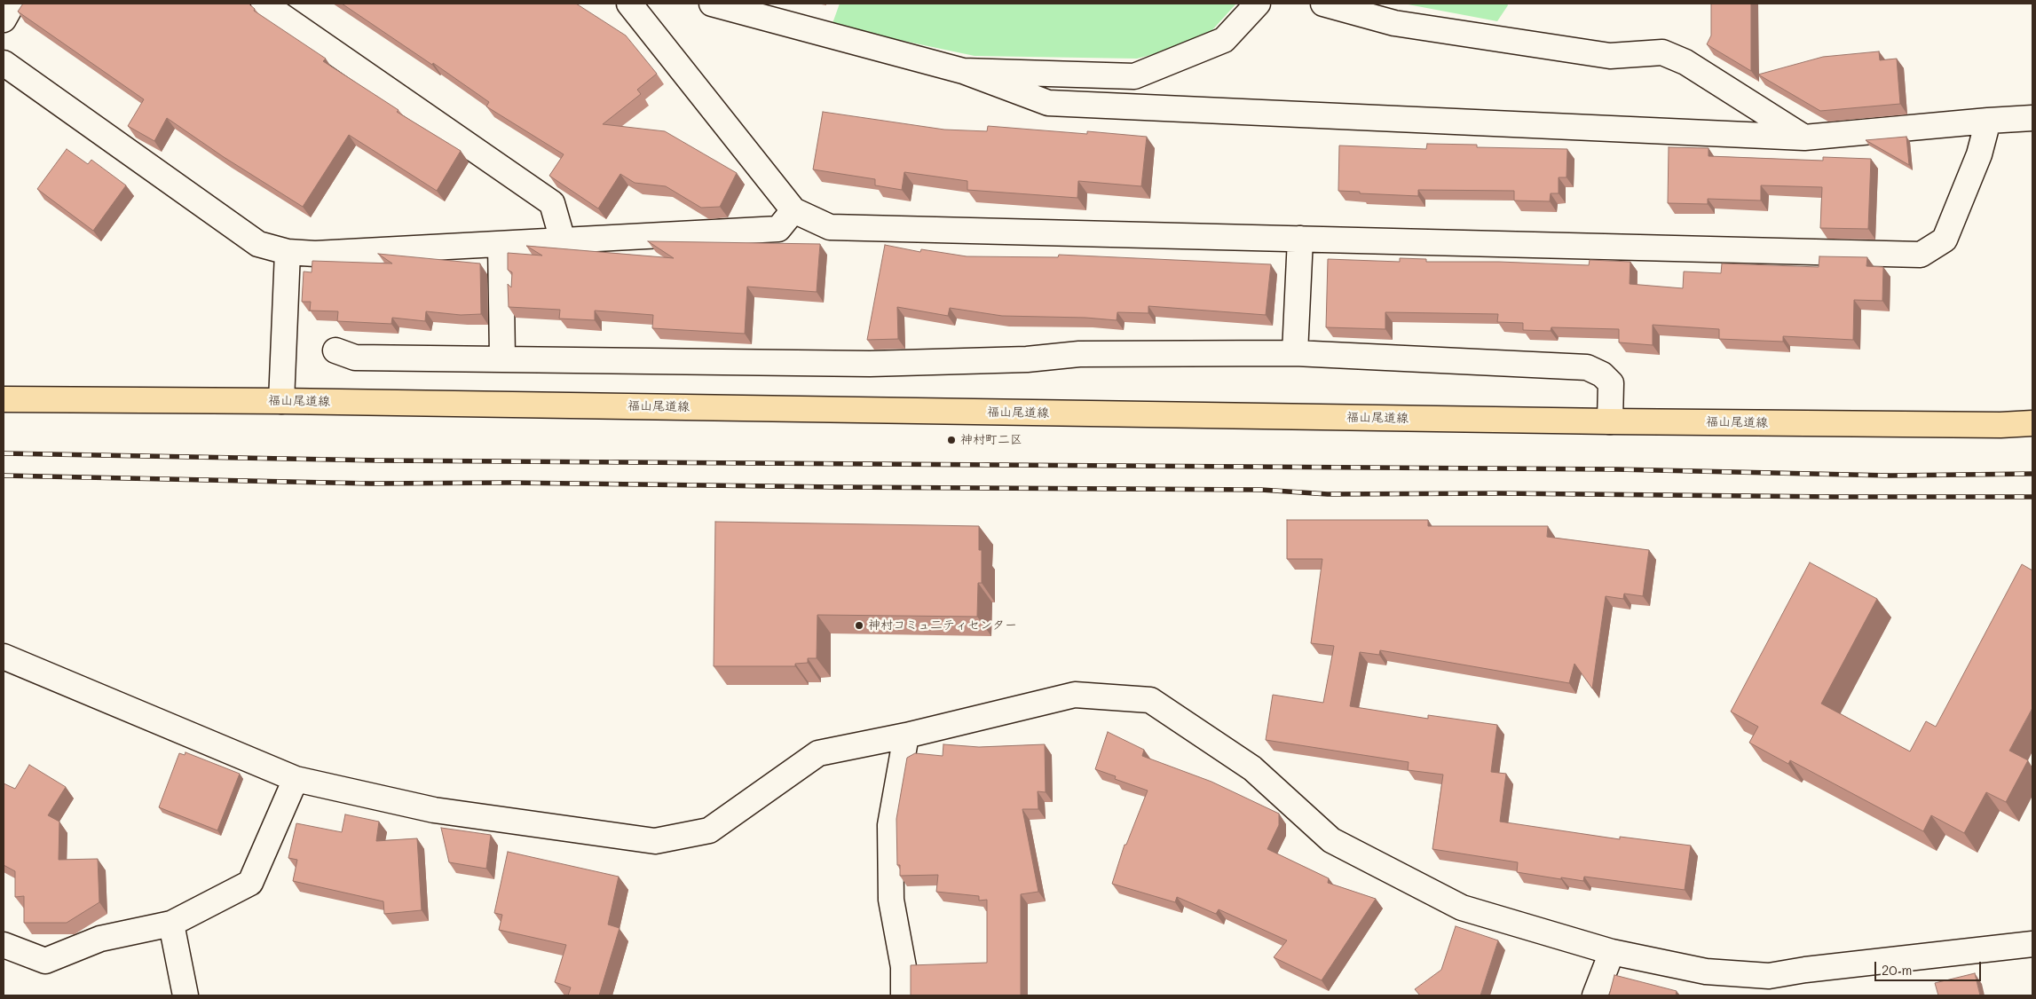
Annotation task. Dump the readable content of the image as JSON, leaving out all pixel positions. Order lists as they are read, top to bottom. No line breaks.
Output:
{"streets":{"main road":["福山尾道線"]},"places":["神村町二区","神村コミュ二ティセンター"],"scale_bar":"20 m"}
